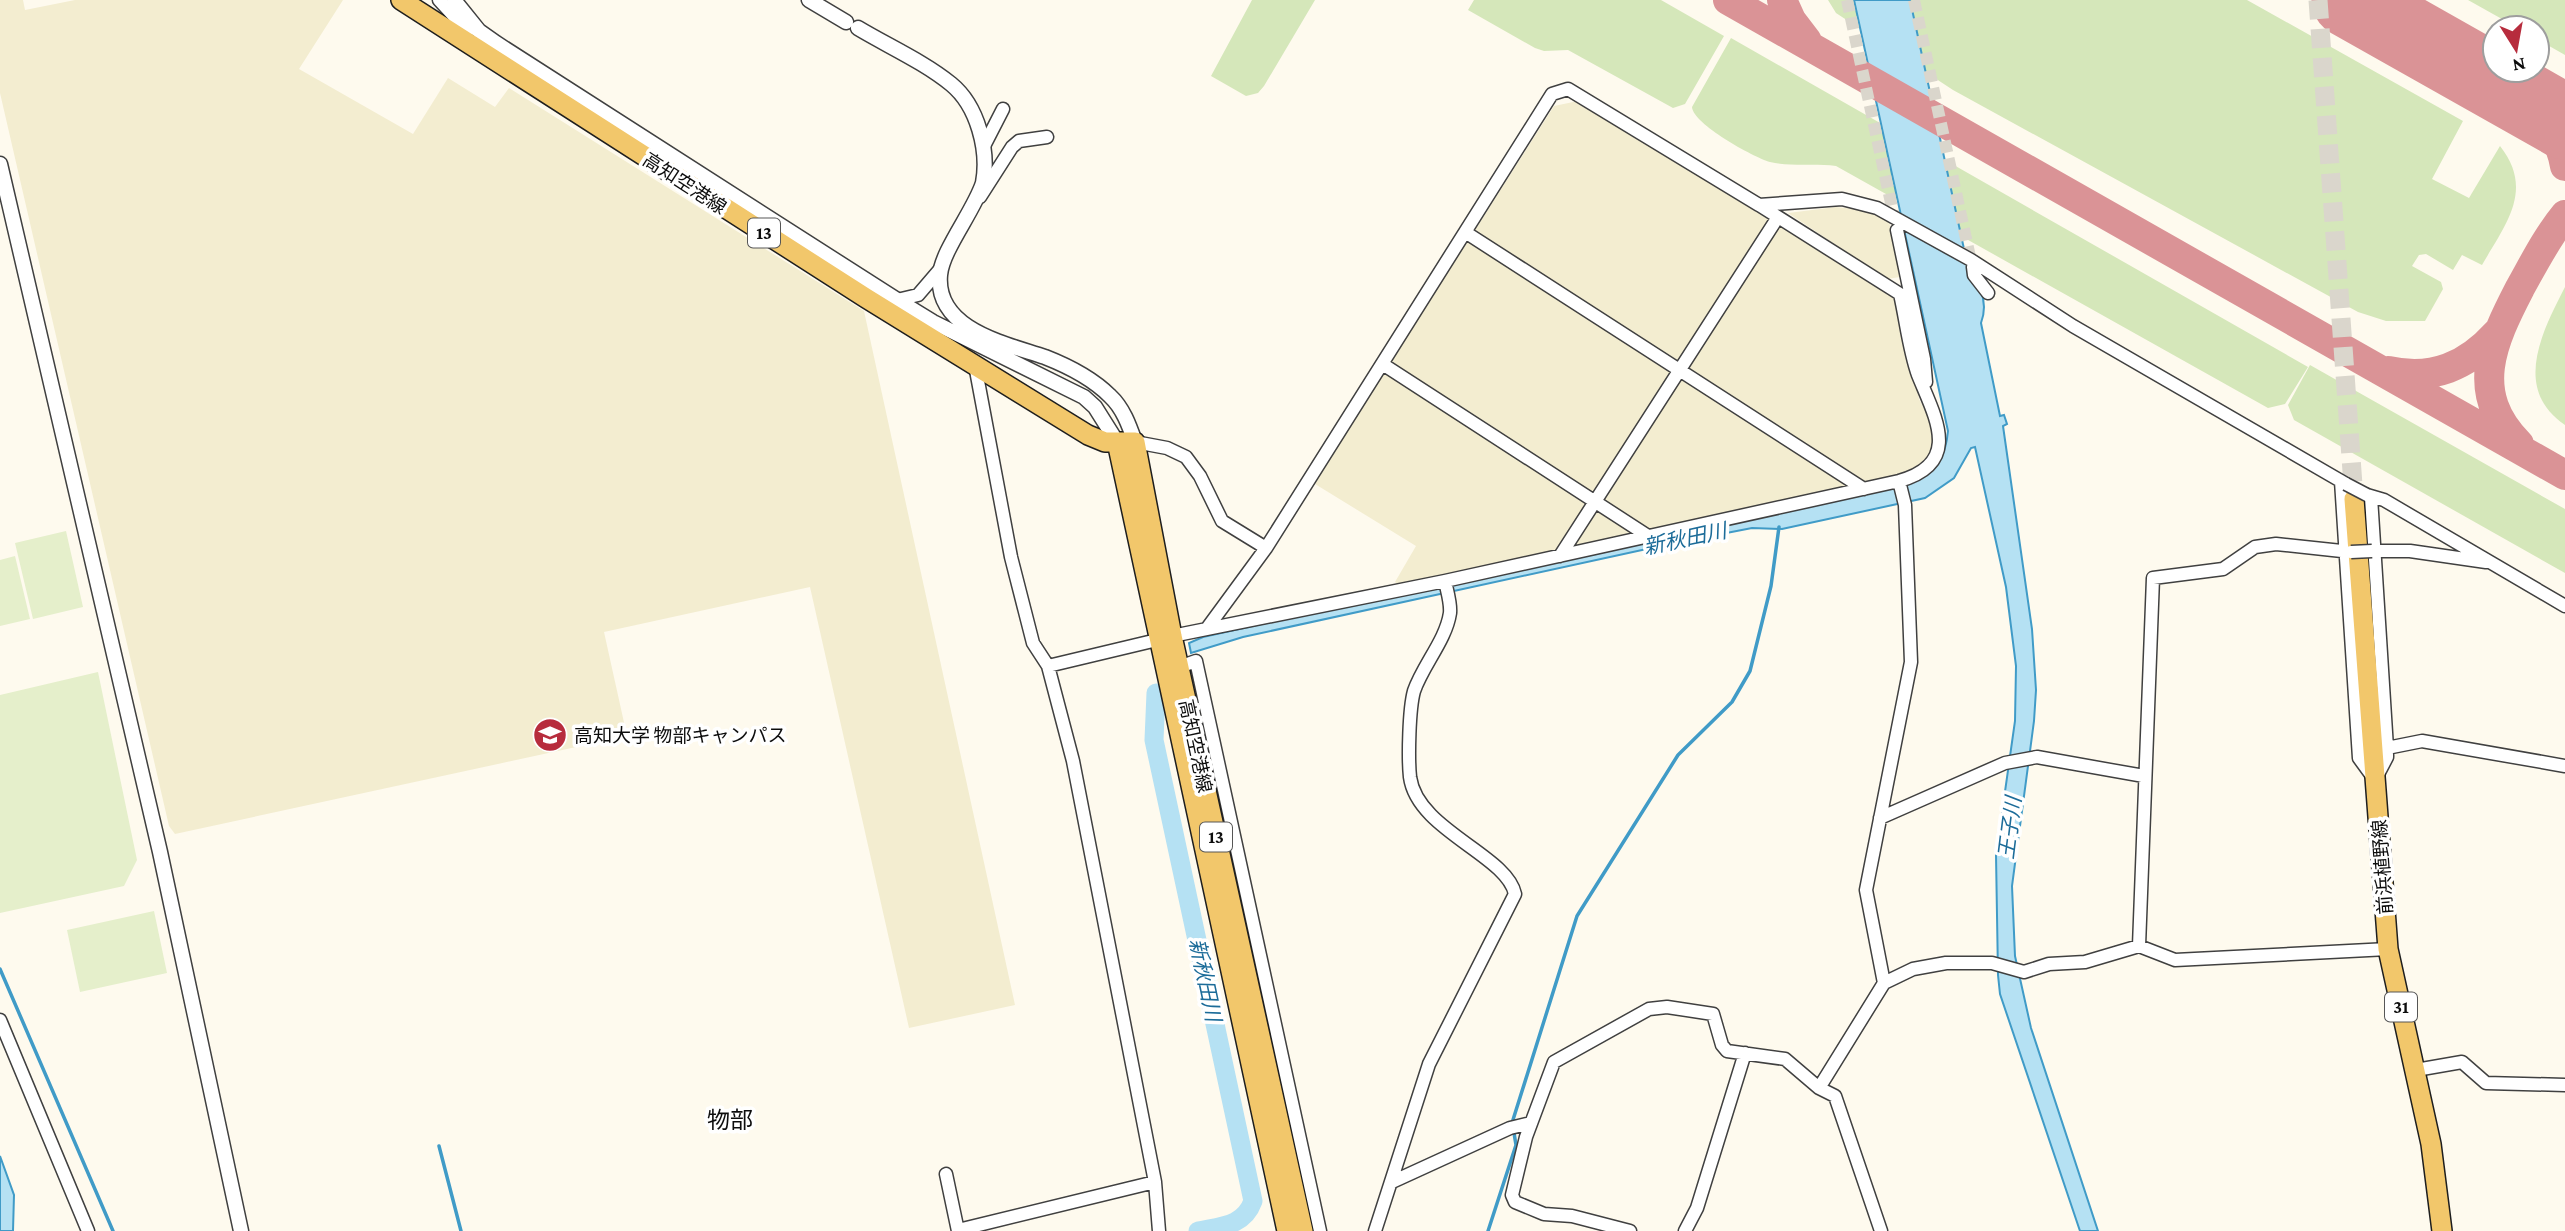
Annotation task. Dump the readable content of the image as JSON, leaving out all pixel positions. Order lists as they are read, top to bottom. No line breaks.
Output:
{"streets":{"main road":["高知空港線","13","前浜植野線","31"]},"districts":["物部"],"water":["新秋田川","王子川"],"places":{"school or university":["高知大学 物部キャンパス"]},"north":"bottom"}
